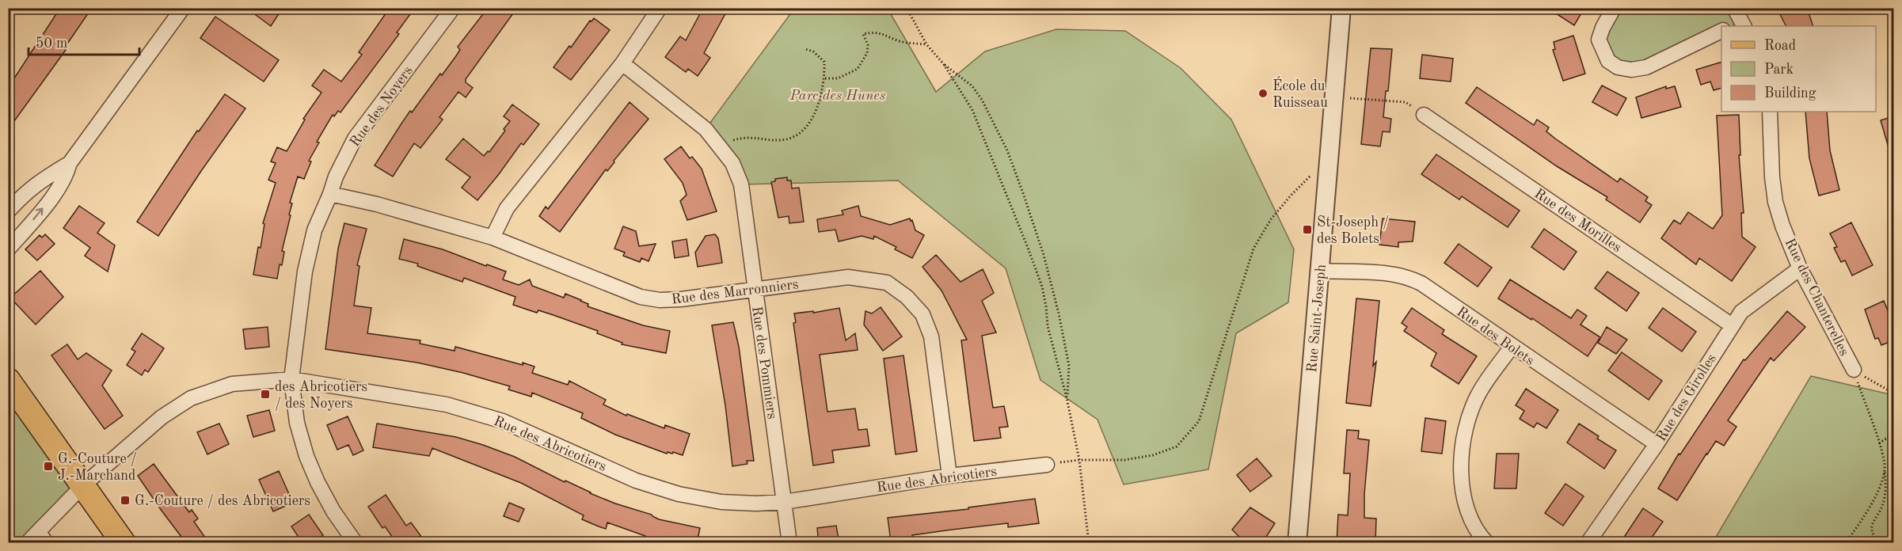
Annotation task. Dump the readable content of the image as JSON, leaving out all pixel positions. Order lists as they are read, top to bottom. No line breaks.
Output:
{"streets":{"street":["Rue des Noyers","Rue des Morilles","Rue des Marronniers","Rue des Chanterelles","Rue Saint-Joseph","Rue des Bolets","Rue des Pommiers","Rue des Girolles","Rue des Abricotiers"]},"crossings":[["Rue des Noyers","Rue des Marronniers"],["Rue des Noyers","Rue des Abricotiers"],["Rue des Morilles","Rue des Girolles"],["Rue des Marronniers","Rue des Pommiers"],["Rue des Marronniers","Rue des Abricotiers"],["Rue des Chanterelles","Rue des Girolles"],["Rue Saint-Joseph","Rue des Bolets"],["Rue des Bolets","Rue des Girolles"],["Rue des Pommiers","Rue des Abricotiers"]],"parks":["Parc des Hunes"],"places":{"other":["École du Ruisseau"],"transit":["St-Joseph / des Bolets","des Abricotiers / des Noyers","G.-Couture / J.-Marchand","G.-Couture / des Abricotiers"]},"legend":["Road","Park","Building"],"scale_bar":"50 m"}
